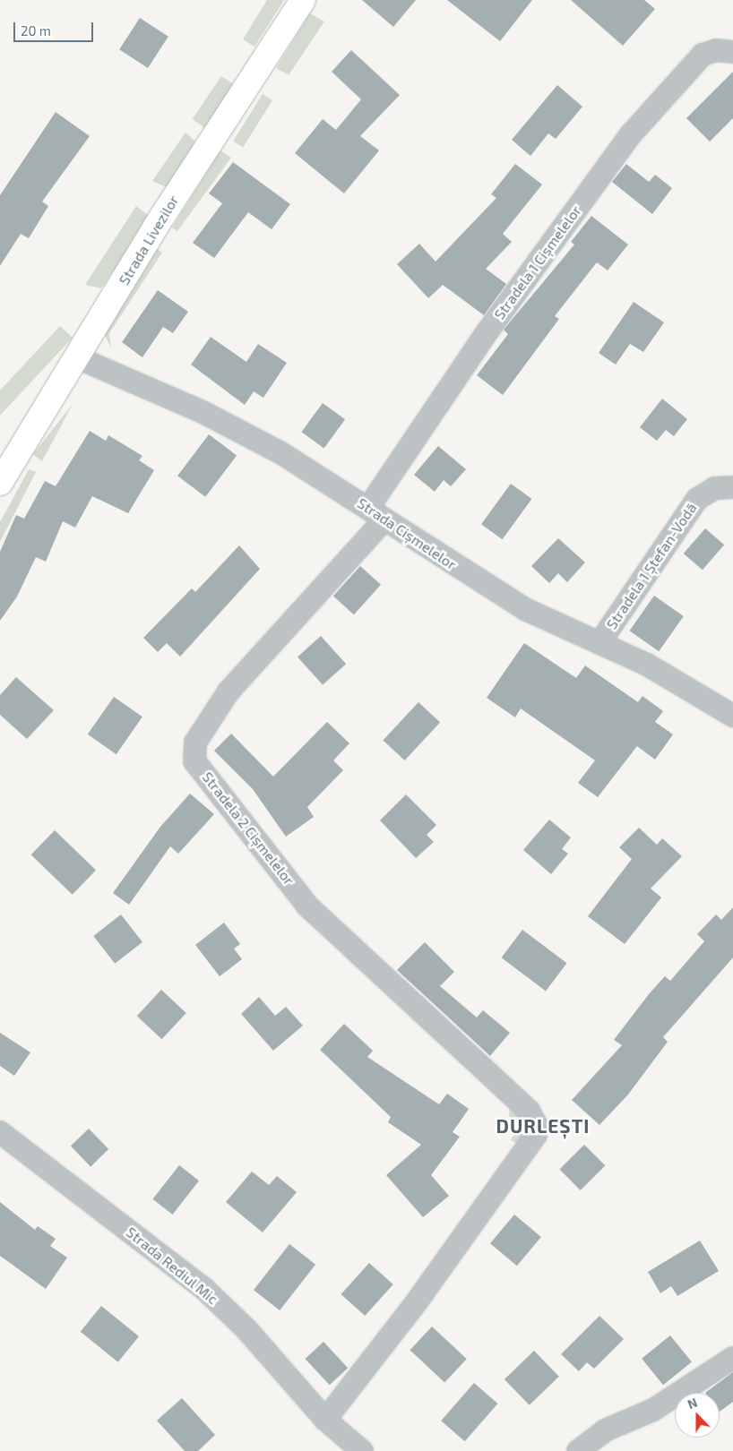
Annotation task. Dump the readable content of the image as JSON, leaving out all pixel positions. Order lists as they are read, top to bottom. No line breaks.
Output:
{"streets":{"street":["Strada Livezilor","Stradela 1 Cișmelelor","Strada Cișmelelor","Stradela 1 Ștefan-Vodă","Stradela 2 Cișmelelor","Strada Rediul Mic"]},"crossings":[["Strada Livezilor","Strada Cișmelelor"],["Stradela 1 Cișmelelor","Strada Cișmelelor"],["Stradela 1 Cișmelelor","Stradela 2 Cișmelelor"],["Strada Cișmelelor","Stradela 1 Ștefan-Vodă"],["Strada Cișmelelor","Stradela 2 Cișmelelor"],["Stradela 2 Cișmelelor","Strada Rediul Mic"]],"districts":["DURLEȘTI"],"scale_bar":"20 m","north":"top"}
